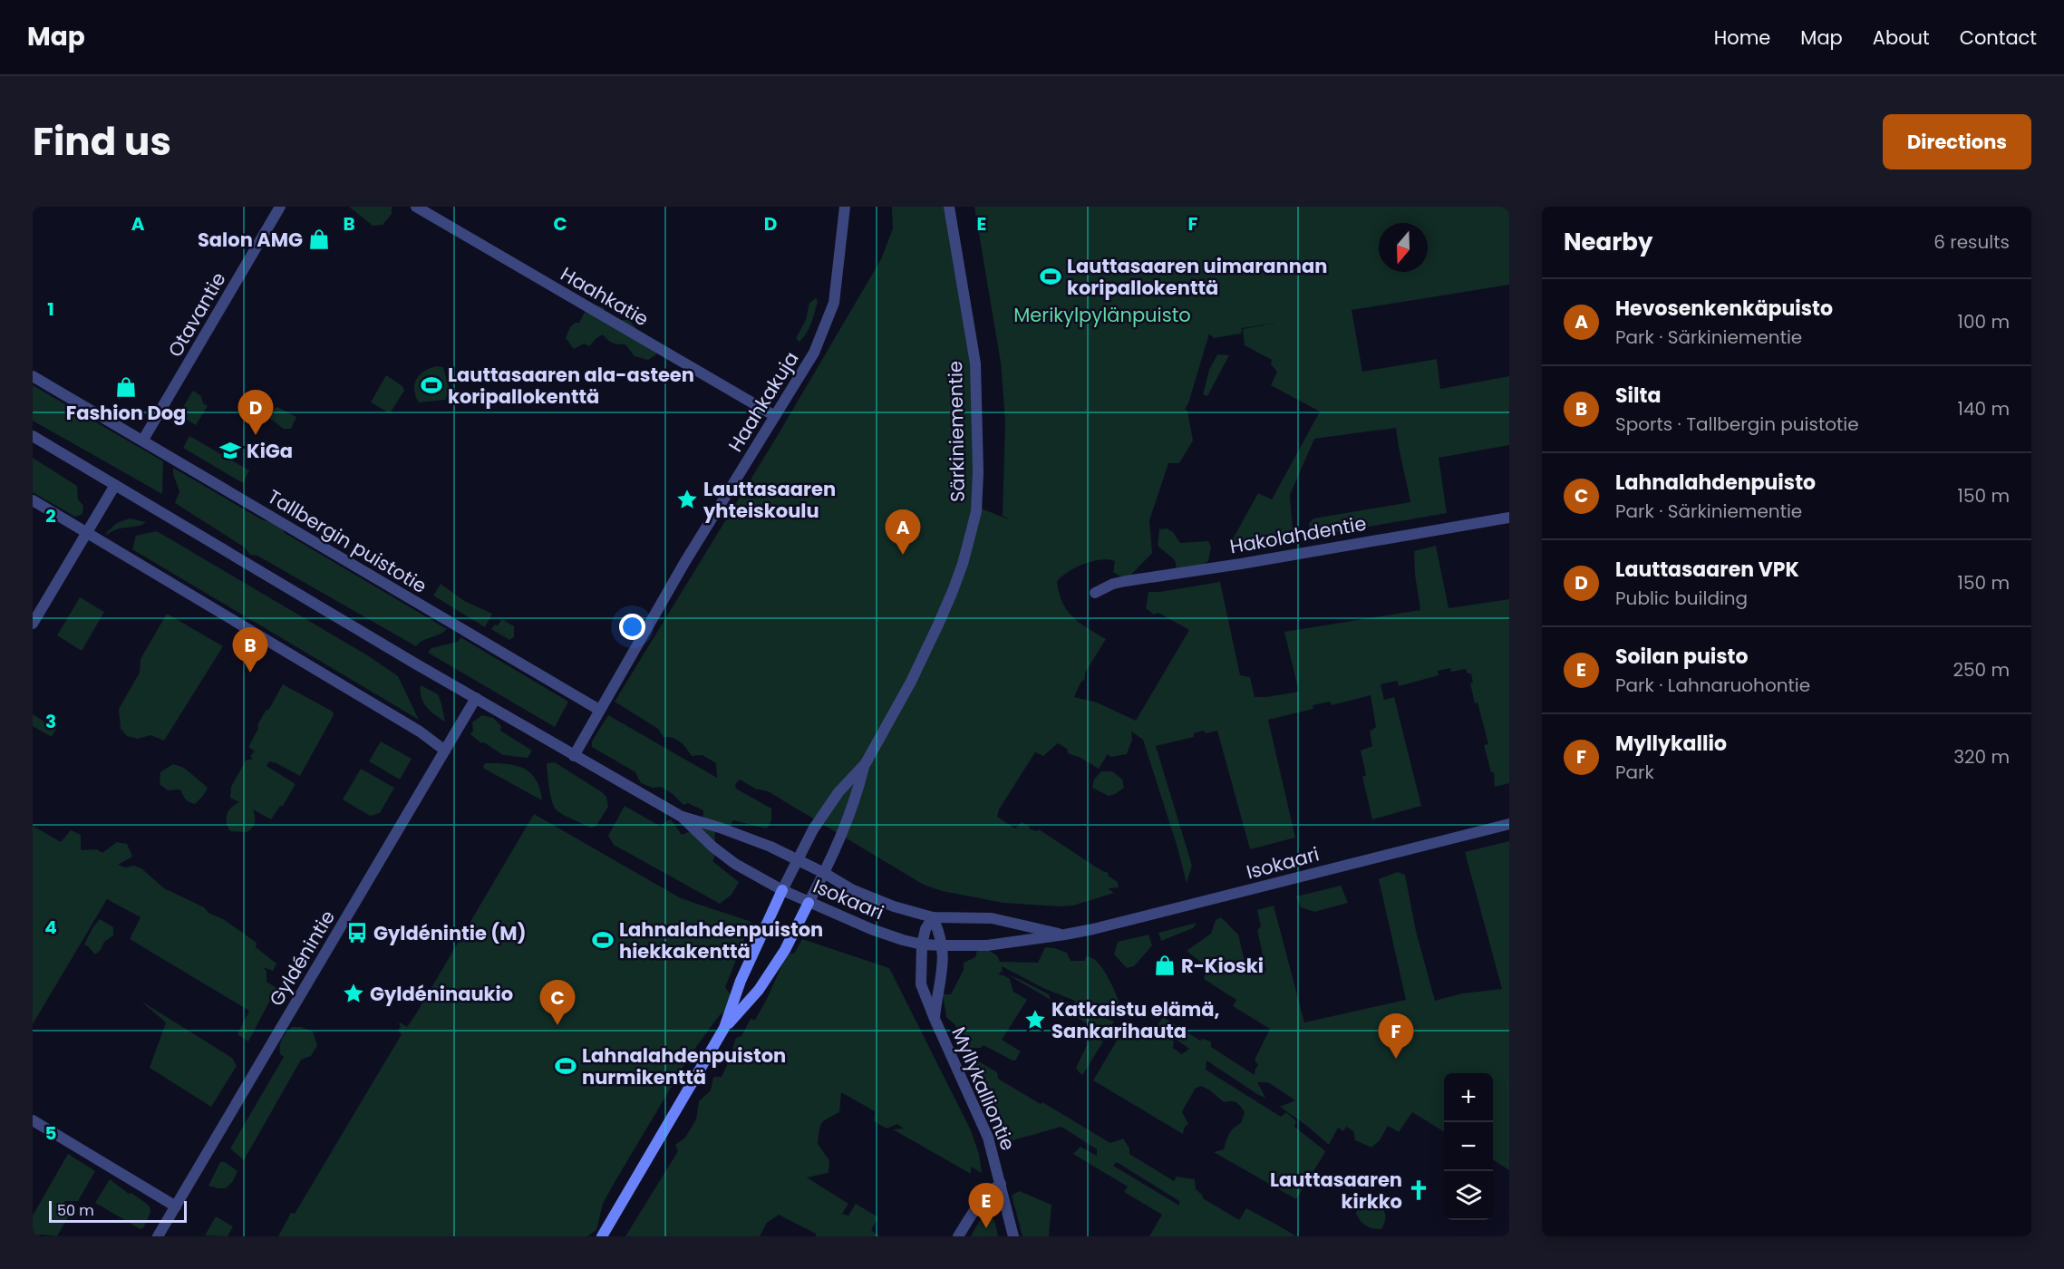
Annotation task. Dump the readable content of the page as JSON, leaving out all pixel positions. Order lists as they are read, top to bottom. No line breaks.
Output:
{"streets":{"main road":["Särkiniementie"],"street":["Haahkatie","Otavantie","Haahkakuja","Hakolahdentie","Tallbergin puistotie","Isokaari","Gyldénintie","Myllykalliontie"]},"crossings":[["Haahkatie","Haahkakuja"],["Otavantie","Tallbergin puistotie"],["Haahkakuja","Tallbergin puistotie"],["Särkiniementie","Isokaari"],["Isokaari","Myllykalliontie"]],"parks":["Merikylpylänpuisto"],"places":{"shop":["Salon AMG","Fashion Dog","R-Kioski"],"sports":["Lauttasaaren uimarannan koripallokenttä","Lauttasaaren ala-asteen koripallokenttä","Lahnalahdenpuiston hiekkakenttä","Lahnalahdenpuiston nurmikenttä"],"school or university":["KiGa"],"place":["Lauttasaaren yhteiskoulu","Gyldéninaukio","Katkaistu elämä, Sankarihauta"],"bus stop":["Gyldénintie (M)"],"church":["Lauttasaaren kirkko"]},"scale_bar":"50 m","north":"bottom","page":{"header":"Map","nav":["Home","Map","About","Contact"],"title":"Find us","buttons":"Directions","heading":["Nearby","6 results"],"list":[{"mark":"A","name":"Hevosenkenkäpuisto","note":"Park · Särkiniementie","value":"100 m"},{"mark":"B","name":"Silta","note":"Sports · Tallbergin puistotie","value":"140 m"},{"mark":"C","name":"Lahnalahdenpuisto","note":"Park · Särkiniementie","value":"150 m"},{"mark":"D","name":"Lauttasaaren VPK","note":"Public building","value":"150 m"},{"mark":"E","name":"Soilan puisto","note":"Park · Lahnaruohontie","value":"250 m"},{"mark":"F","name":"Myllykallio","note":"Park","value":"320 m"}],"pins":["D","A","B","C","F","E"],"map_buttons":["+","−"],"scale":"50 m"},"grid":{"columns":["A","B","C","D","E","F"],"rows":["1","2","3","4","5"]}}
